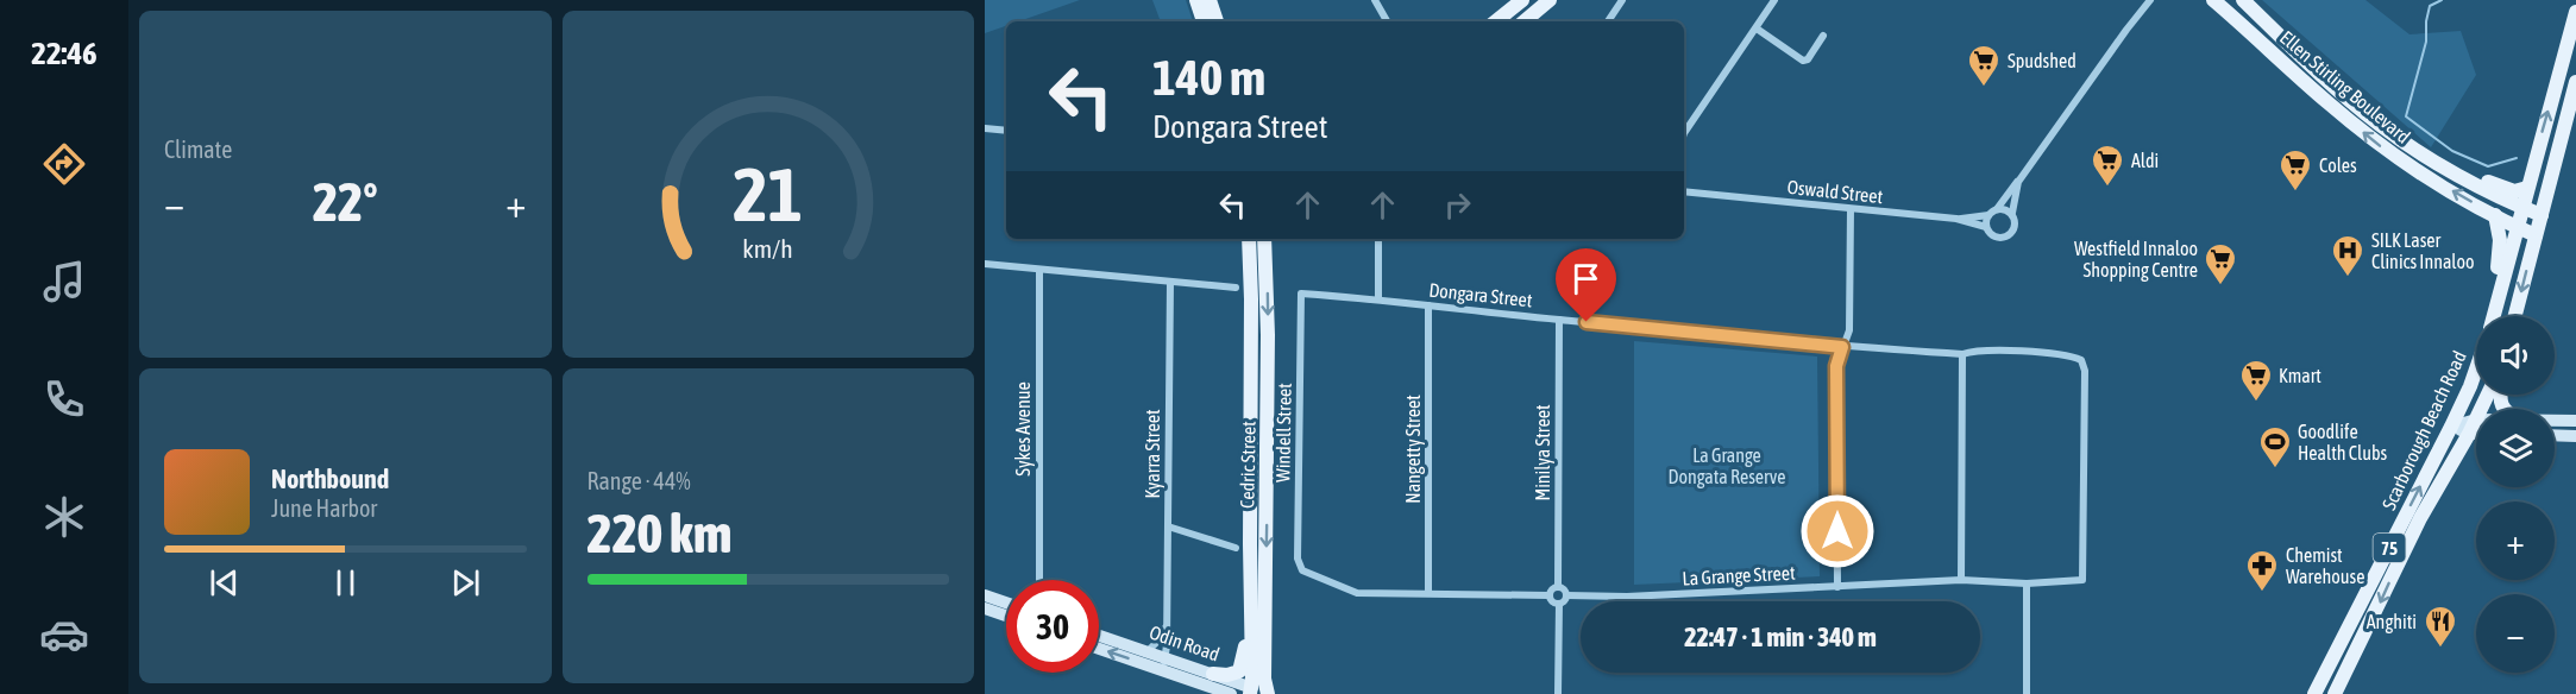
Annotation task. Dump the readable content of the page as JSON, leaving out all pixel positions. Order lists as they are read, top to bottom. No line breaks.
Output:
{"streets":{"main road":["Ellen Stirling Boulevard","Scarborough Beach Road","Cedric Street","75","Odin Road"],"street":["Oswald Street","Dongara Street","Sykes Avenue","Windell Street","Nangetty Street","Minilya Street","Kyarra Street","La Grange Street"]},"crossings":[["Dongara Street","Windell Street"],["Dongara Street","Nangetty Street"],["Dongara Street","Minilya Street"],["Dongara Street","La Grange Street"],["Windell Street","Nangetty Street"],["Minilya Street","La Grange Street"],["Kyarra Street","Odin Road"],["Cedric Street","Odin Road"]],"parks":["La Grange Dongata Reserve"],"places":{"supermarket":["Spudshed","Aldi","Coles","Westfield Innaloo Shopping Centre","Kmart"],"hospital":["SILK Laser Clinics Innaloo"],"sports":["Goodlife Health Clubs"],"pharmacy":["Chemist Warehouse"],"restaurant":["Anghiti"]},"page":{"tabs":"22:46","tile":["Climate",["Range · 44%","220 km"]],"turn":["140 m","Dongara Street"],"heat":["−","22°","+"],"map_buttons":["+","−"],"song":["Northbound","June Harbor"],"limit":"30","trip":"22:47 · 1 min · 340 m","gauge":["21","km/h"]}}
